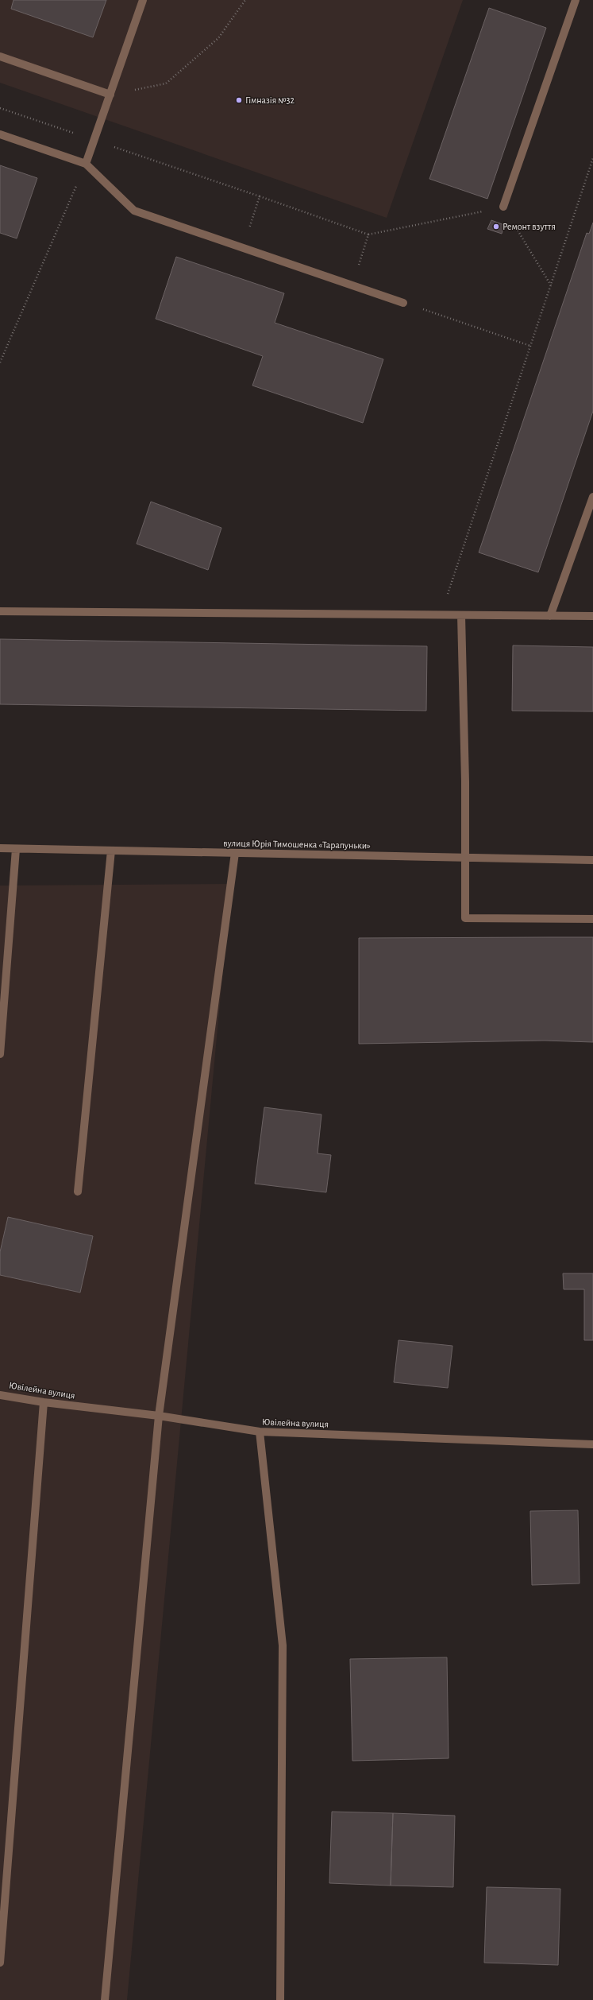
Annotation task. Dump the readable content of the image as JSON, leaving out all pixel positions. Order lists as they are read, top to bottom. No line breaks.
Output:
{"streets":{"street":["вулиця Юрія Тимошенка «Тарапуньки»","Ювілейна вулиця"]},"places":["Гімназія №32","Ремонт взуття"]}
